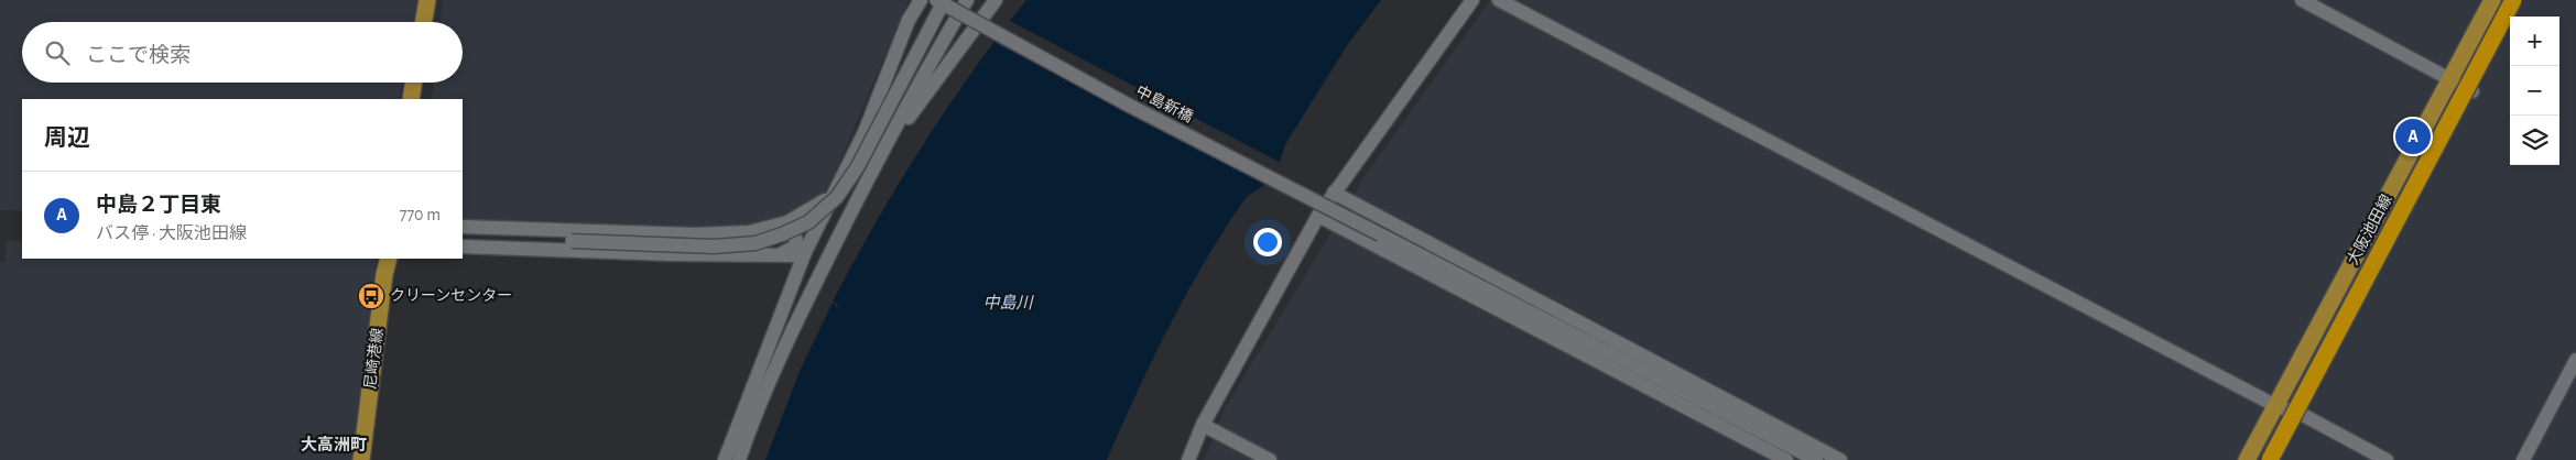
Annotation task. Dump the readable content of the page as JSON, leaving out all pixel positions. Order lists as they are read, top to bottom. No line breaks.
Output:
{"streets":{"main road":["大阪池田線","尼崎港線"],"street":["中島新橋"]},"districts":["大高洲町"],"water":["中島川"],"places":{"bus stop":["クリーンセンター"]},"page":{"map_buttons":["+","−"],"search":"ここで検索","heading":"周辺","pins":"A","list":[{"mark":"A","name":"中島２丁目東","note":"バス停 · 大阪池田線","value":"770 m"}]}}
